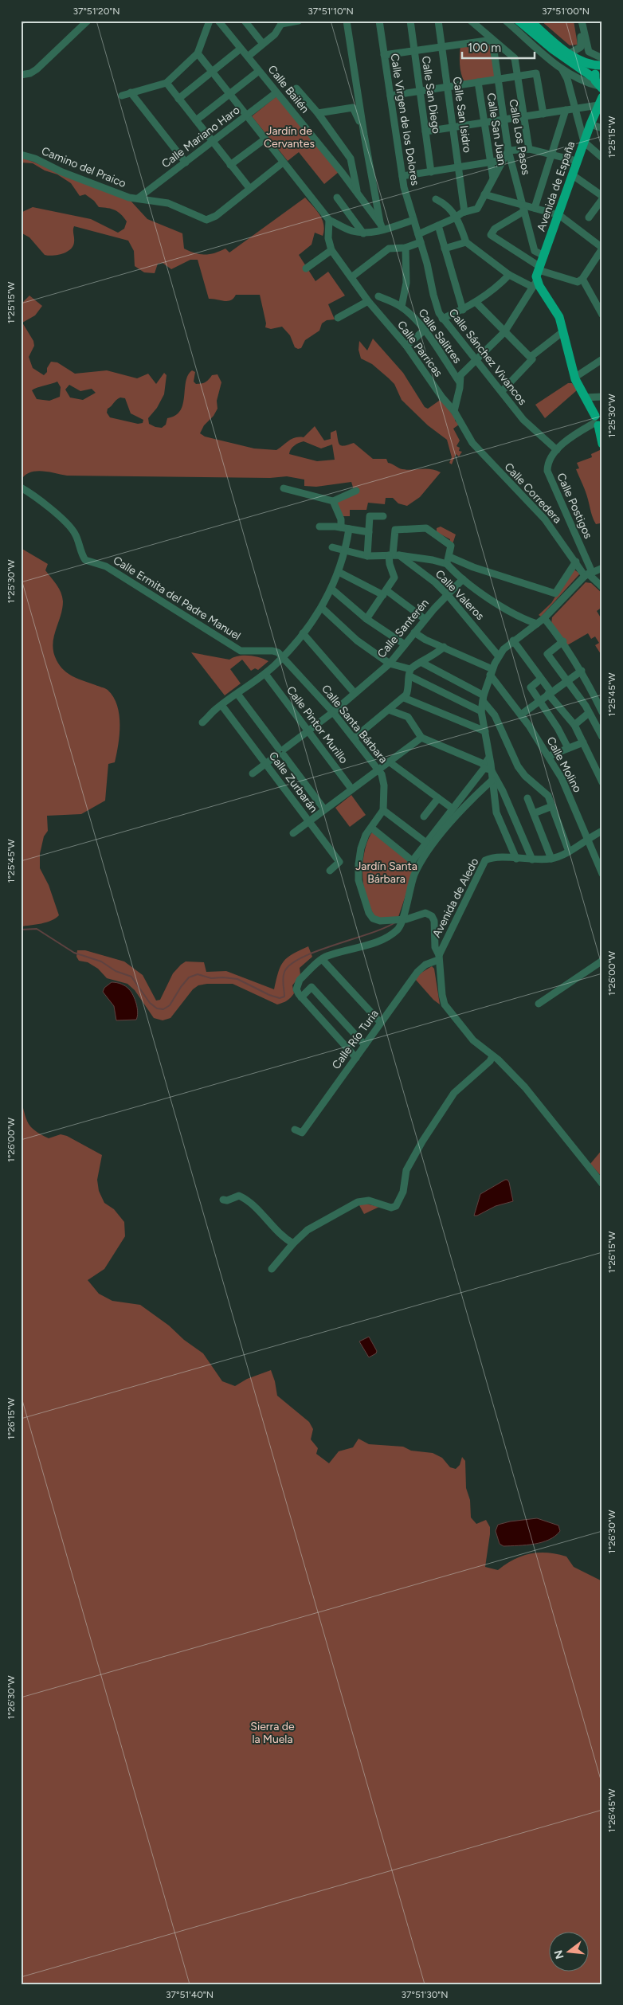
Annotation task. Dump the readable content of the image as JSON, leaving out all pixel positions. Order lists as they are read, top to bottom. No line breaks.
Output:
{"streets":{"main road":["Avenida de España"],"street":["Calle Bailén","Calle San Diego","Calle San Isidro","Calle Virgen de los Dolores","Calle San Juan","Calle Mariano Haro","Calle Los Pasos","Camino del Praico","Calle Salitres","Calle Parricas","Calle Sánchez Vivancos","Calle Corredera","Calle Postigos","Calle Valeros","Calle Ermita del Padre Manuel","Calle Santerén","Calle Santa Bárbara","Calle Pintor Murillo","Calle Molino","Calle Zurbarán","Avenida de Aledo","Calle Río Turia"]},"crossings":[["Calle Bailén","Calle Mariano Haro"],["Calle San Isidro","Calle San Juan"],["Calle Virgen de los Dolores","Calle Sánchez Vivancos"],["Calle San Juan","Calle Los Pasos"],["Calle San Juan","Calle Sánchez Vivancos"],["Calle Mariano Haro","Camino del Praico"],["Calle Los Pasos","Avenida de España"],["Calle Parricas","Calle Corredera"],["Calle Sánchez Vivancos","Calle Postigos"],["Calle Corredera","Calle Postigos"],["Calle Valeros","Calle Santerén"],["Calle Ermita del Padre Manuel","Calle Santa Bárbara"],["Calle Santerén","Calle Santa Bárbara"],["Calle Santerén","Calle Pintor Murillo"],["Calle Santerén","Calle Zurbarán"],["Calle Molino","Avenida de Aledo"],["Avenida de Aledo","Calle Río Turia"]],"parks":["Jardín de Cervantes","Jardín Santa Bárbara","Sierra de la Muela"],"scale_bar":"100 m","north":"left","coordinates":["37°51'20\"N","37°51'10\"N","37°51'00\"N","1°25'15\"W","1°25'30\"W","1°25'45\"W","1°26'00\"W","1°26'15\"W","1°26'30\"W","1°26'45\"W","37°51'40\"N","37°51'30\"N"]}
